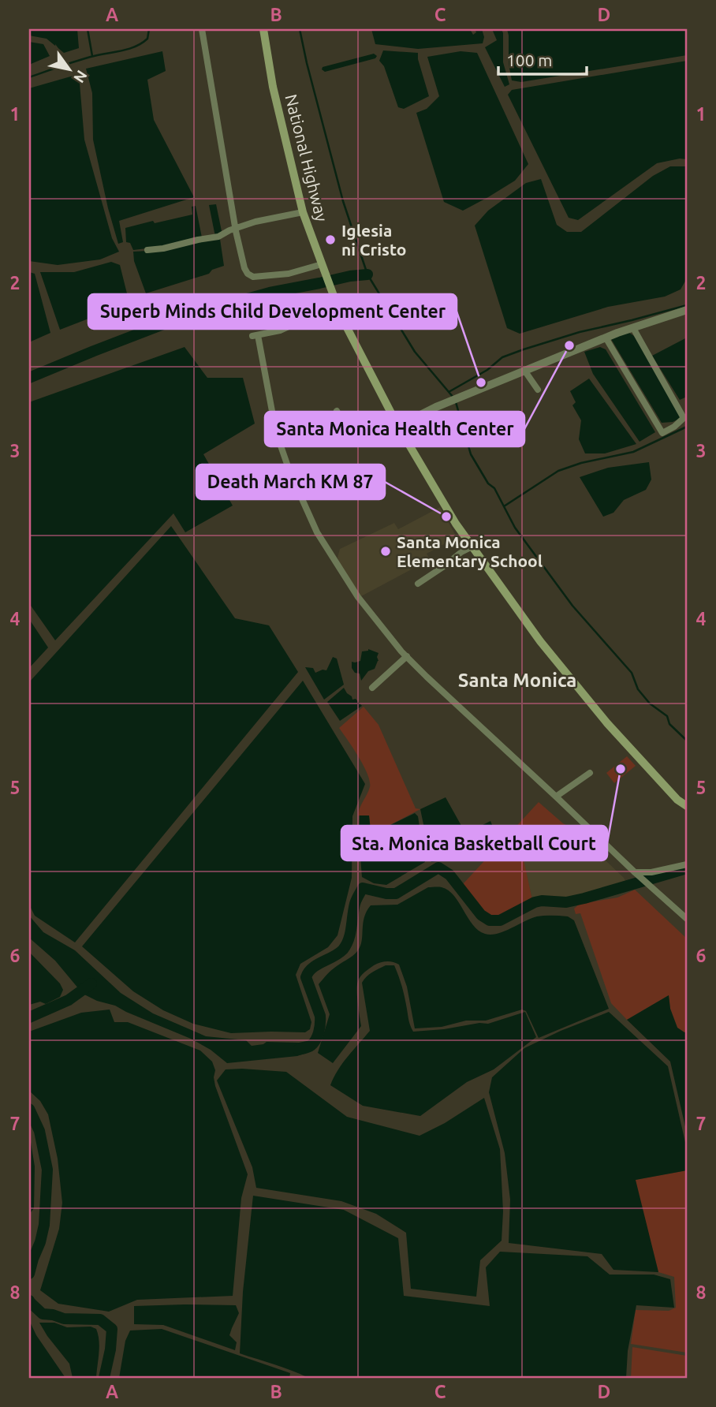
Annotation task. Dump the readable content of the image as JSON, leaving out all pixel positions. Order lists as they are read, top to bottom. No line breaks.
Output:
{"streets":{"main road":["National Highway"]},"districts":["Santa Monica"],"places":["Iglesia ni Cristo","Santa Monica Health Center","Superb Minds Child Development Center","Death March KM 87","Santa Monica Elementary School","Sta. Monica Basketball Court"],"scale_bar":"100 m","north":"bottom right","grid":{"columns":["A","B","C","D"],"rows":["1","2","3","4","5","6","7","8"]}}
